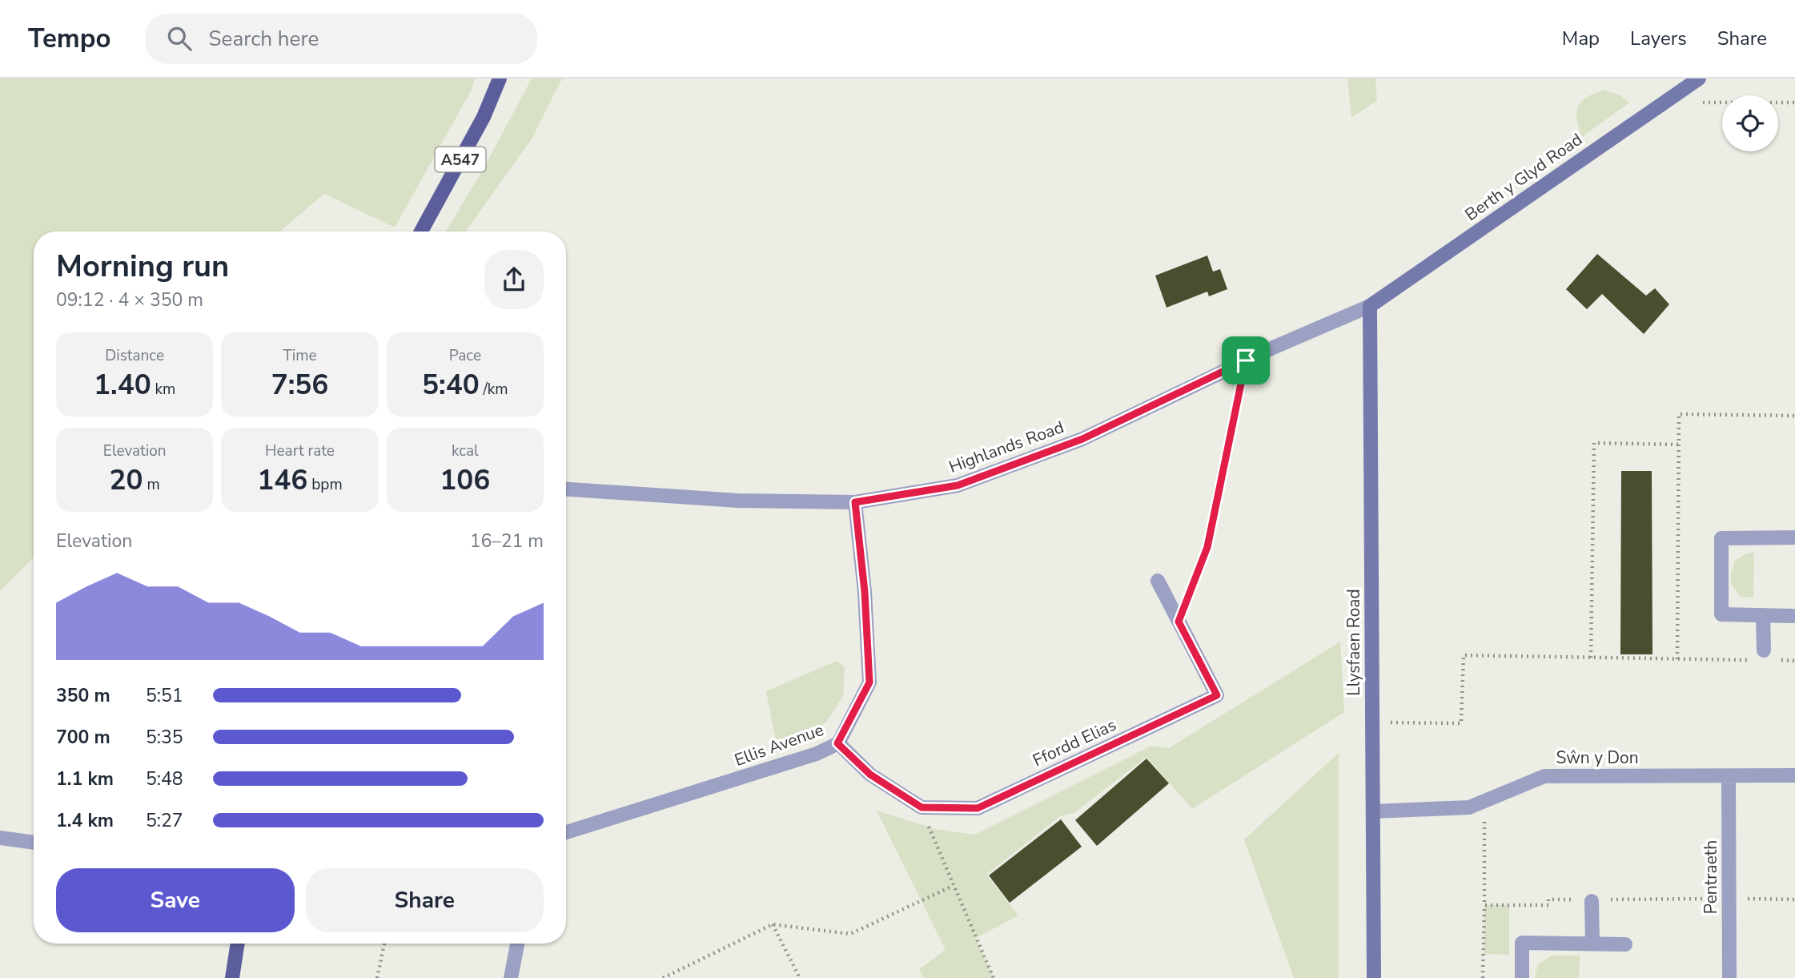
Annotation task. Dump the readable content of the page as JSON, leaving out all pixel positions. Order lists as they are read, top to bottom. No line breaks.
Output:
{"streets":{"main road":["A547"],"street":["Berth y Glyd Road","Highlands Road","Llysfaen Road","Ffordd Elias","Ellis Avenue","Sŵn y Don","Pentraeth"]},"crossings":[["Berth y Glyd Road","Highlands Road"],["Berth y Glyd Road","Llysfaen Road"],["Highlands Road","Llysfaen Road"],["Highlands Road","Ellis Avenue"],["Llysfaen Road","Sŵn y Don"],["Sŵn y Don","Pentraeth"]],"page":{"header":"Tempo","search":"Search here","nav":["Map","Layers","Share"],"heading":["Morning run","09:12 · 4 × 350 m"],"stats":[["Distance","1.40 km"],["Time","7:56"],["Pace","5:40 /km"],["Elevation","20 m"],["Heart rate","146 bpm"],["kcal","106"]],"chart":["Elevation","16–21 m"],"list":[{"name":"350 m","note":"5:51"},{"name":"700 m","note":"5:35"},{"name":"1.1 km","note":"5:48"},{"name":"1.4 km","note":"5:27"}],"buttons":["Save","Share"]}}
